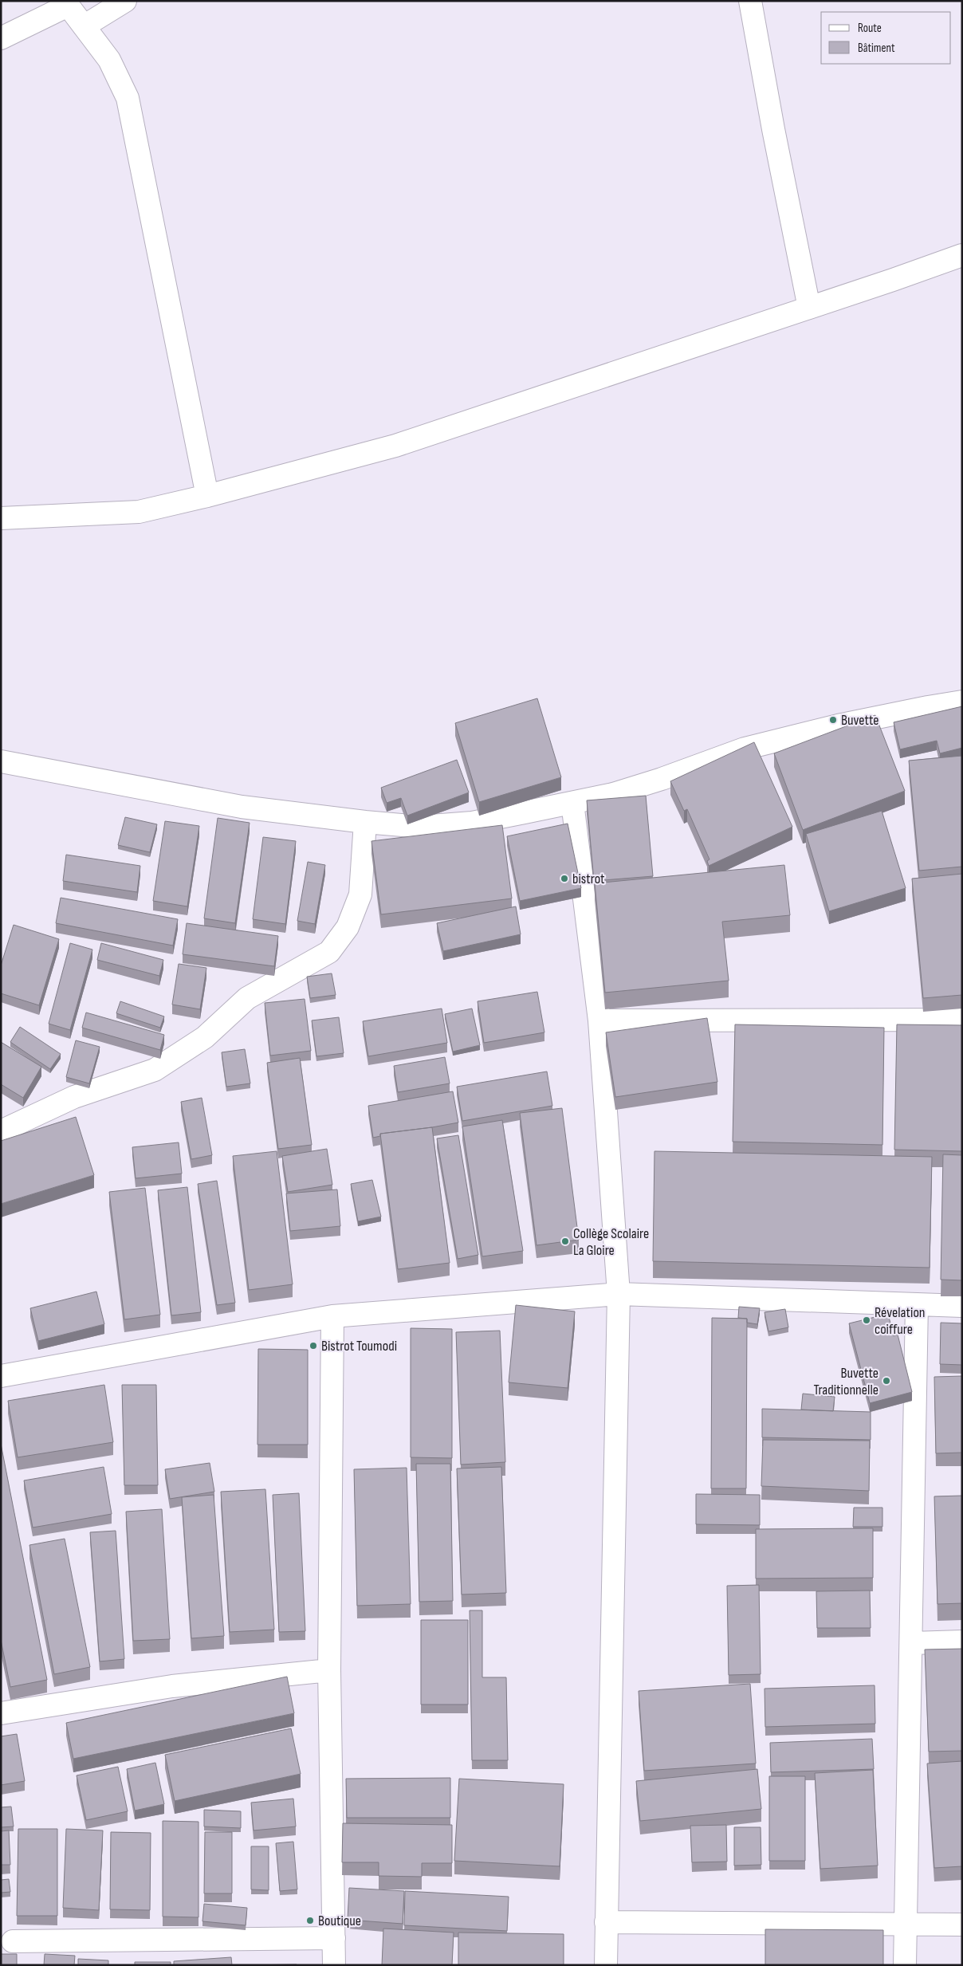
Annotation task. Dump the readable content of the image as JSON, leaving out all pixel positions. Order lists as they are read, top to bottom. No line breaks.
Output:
{"places":["Buvette","bistrot","Collège Scolaire La Gloire","Révelation coiffure","Bistrot Toumodi","Buvette Traditionnelle","Boutique"],"legend":["Route","Bâtiment"]}
